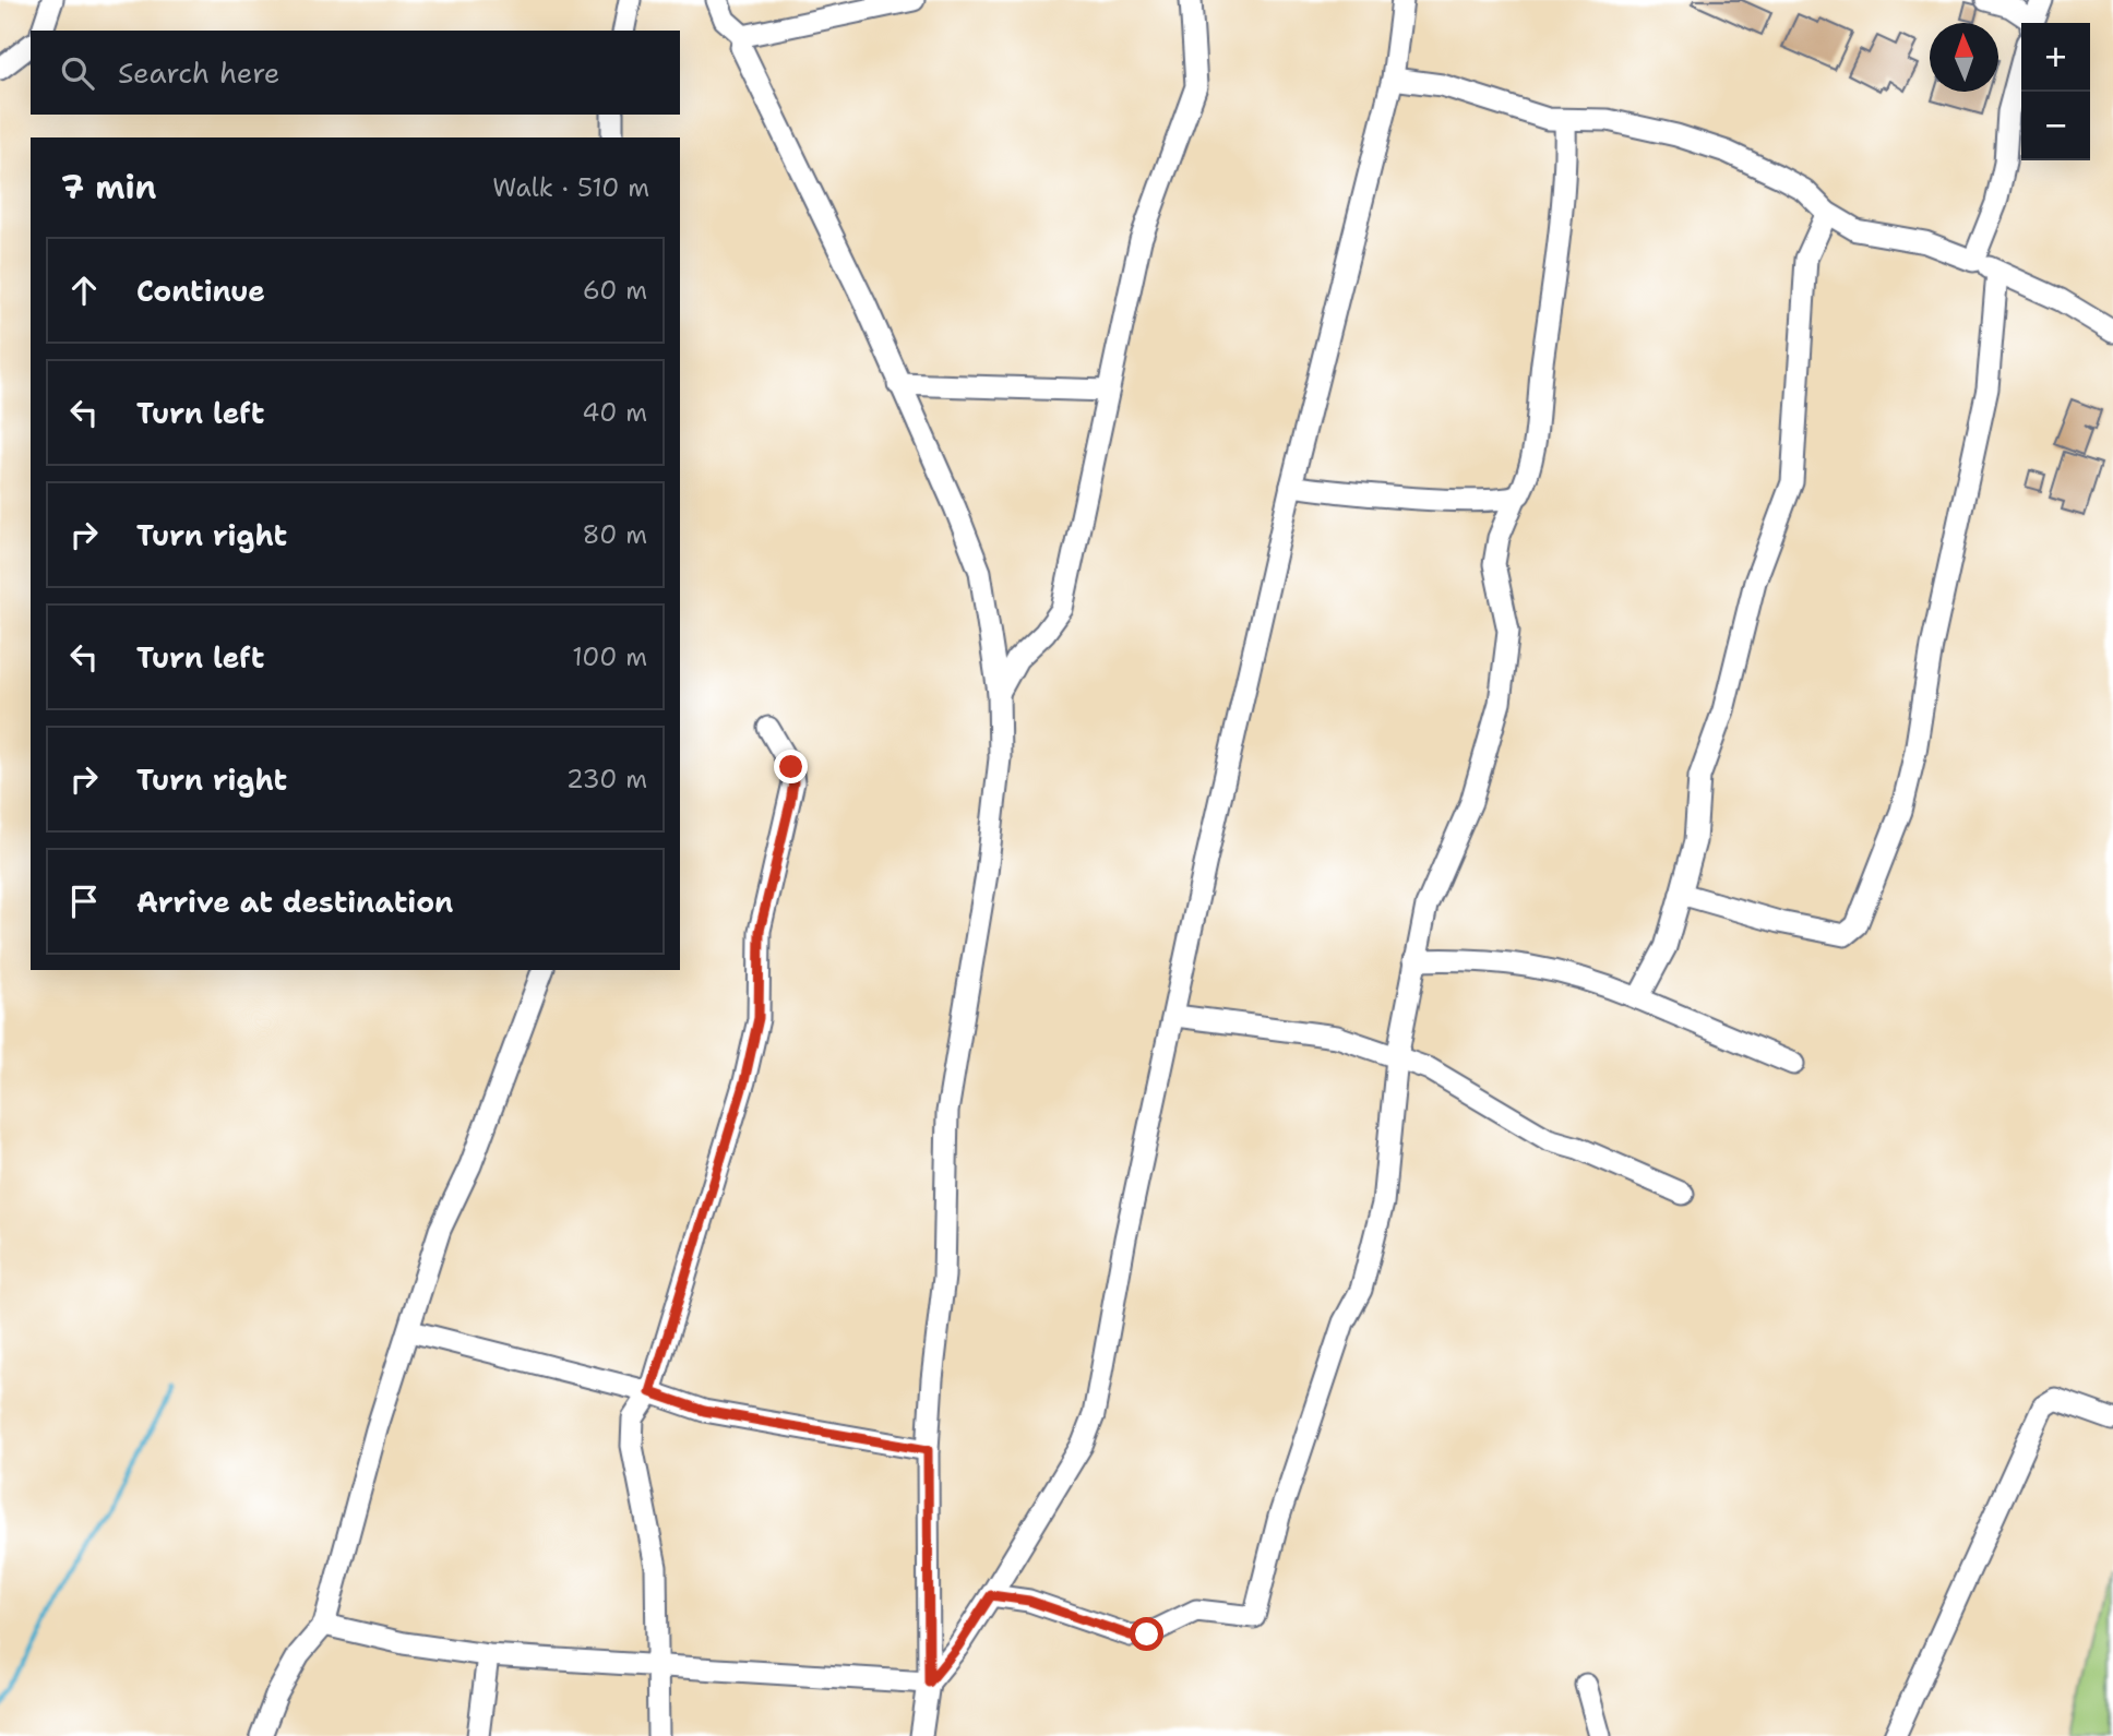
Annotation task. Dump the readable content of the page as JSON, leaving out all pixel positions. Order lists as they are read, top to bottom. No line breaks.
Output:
{"north":"top","page":{"map_buttons":["+","−"],"search":"Search here","heading":["7 min","Walk · 510 m"],"list":[["Continue","60 m"],["Turn left","40 m"],["Turn right","80 m"],["Turn left","100 m"],["Turn right","230 m"],"Arrive at destination"]}}
